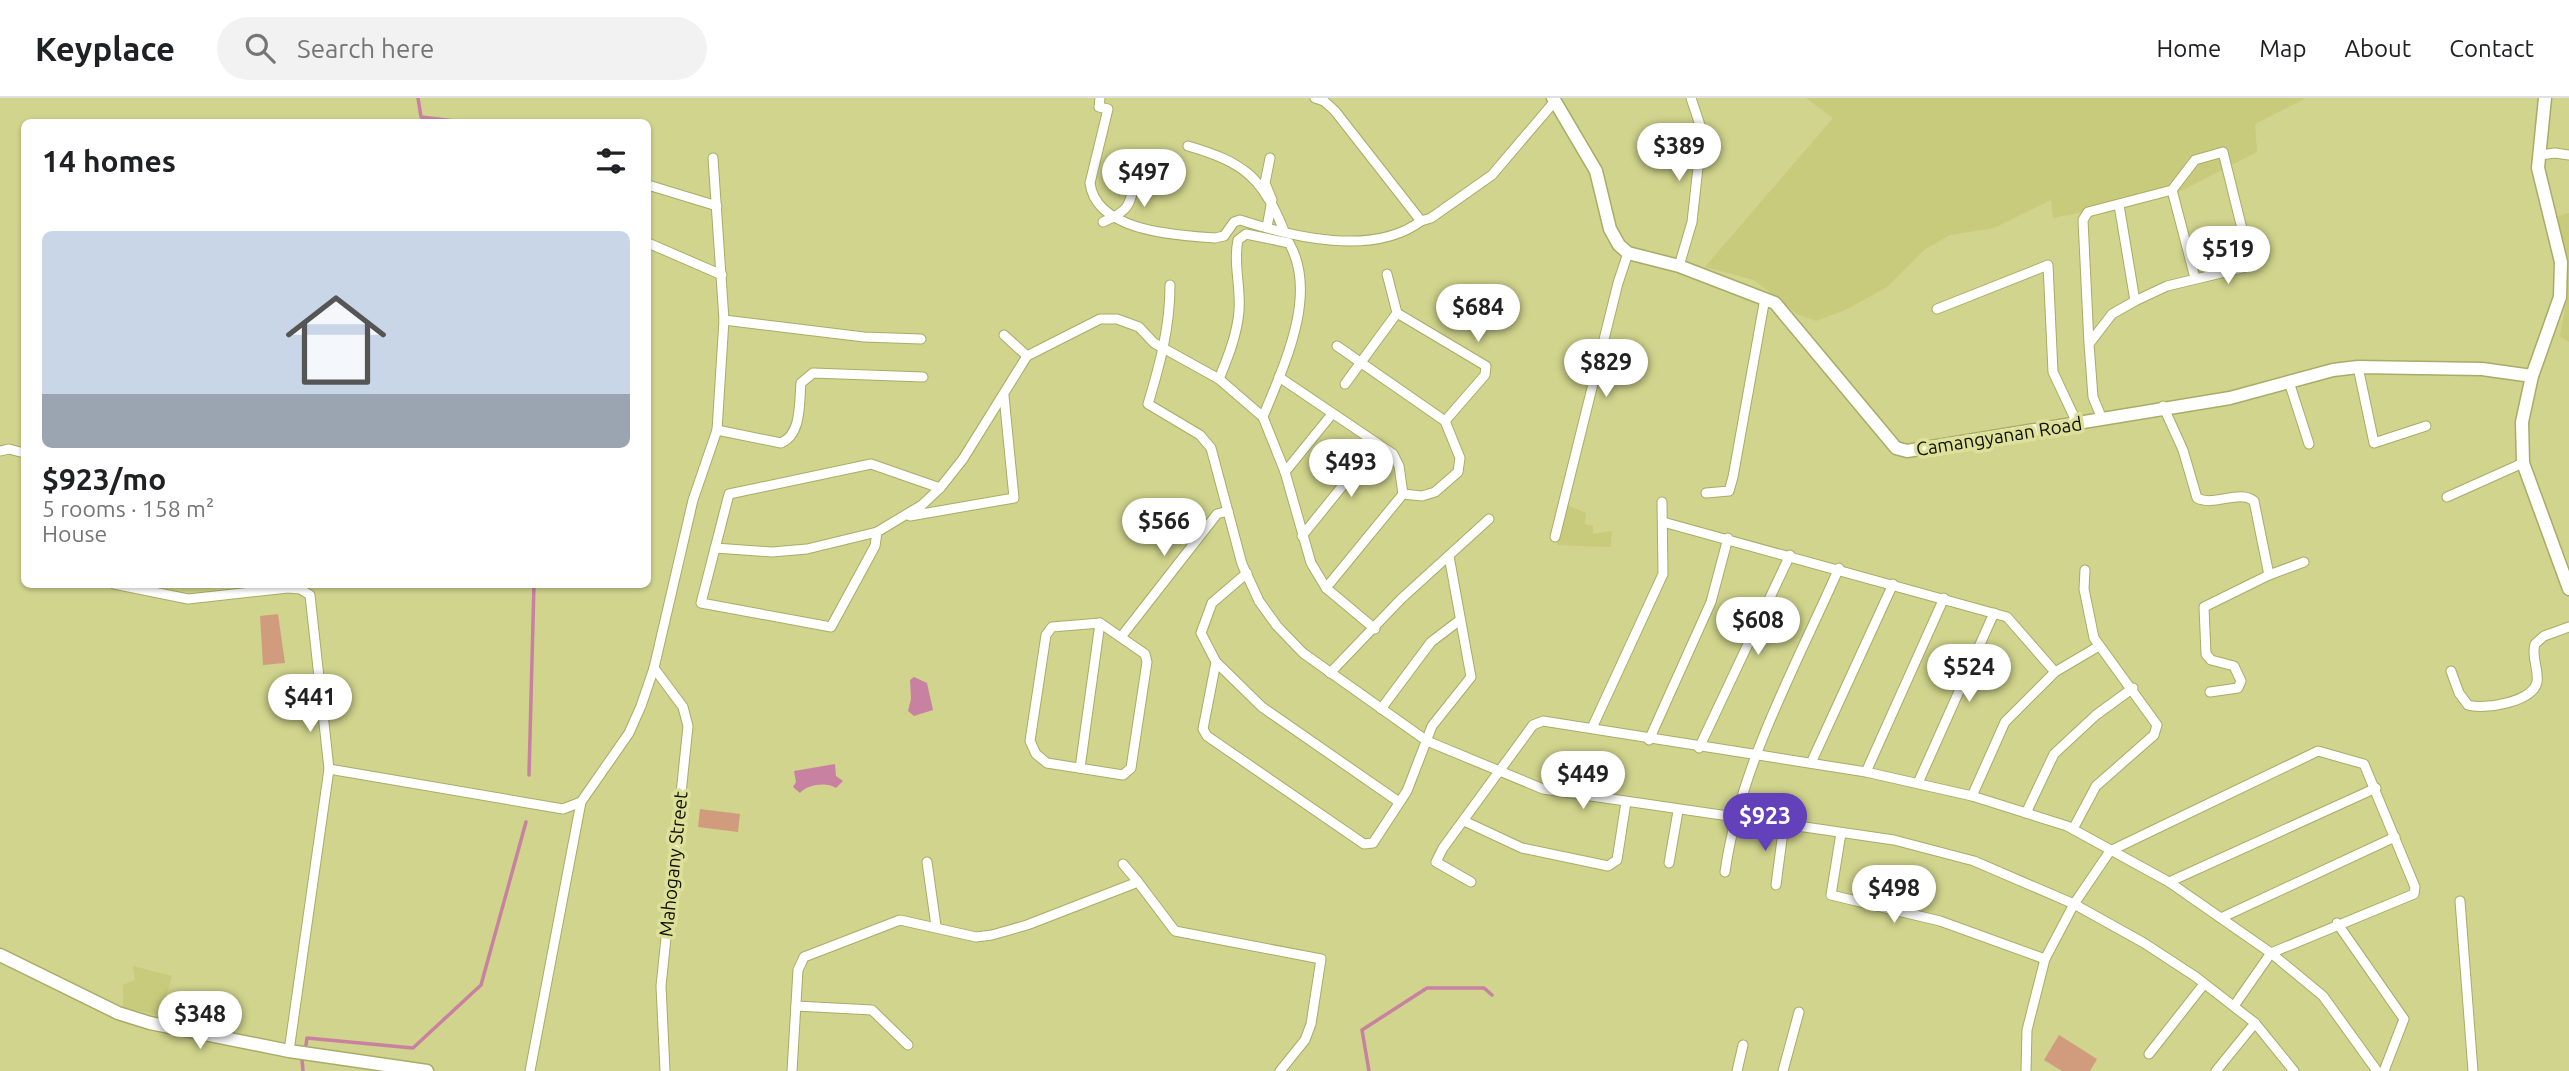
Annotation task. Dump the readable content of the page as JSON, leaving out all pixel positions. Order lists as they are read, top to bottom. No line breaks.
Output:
{"streets":{"street":["Camangyanan Road","Mahogany Street"]},"page":{"header":"Keyplace","search":"Search here","nav":["Home","Map","About","Contact"],"heading":"14 homes","price":["$389","$497","$519","$684","$829","$493","$566","$608","$524","$441","$449","$923","$498","$348"],"list":[{"name":"$923/mo","note":"5 rooms · 158 m² · House"}]}}
